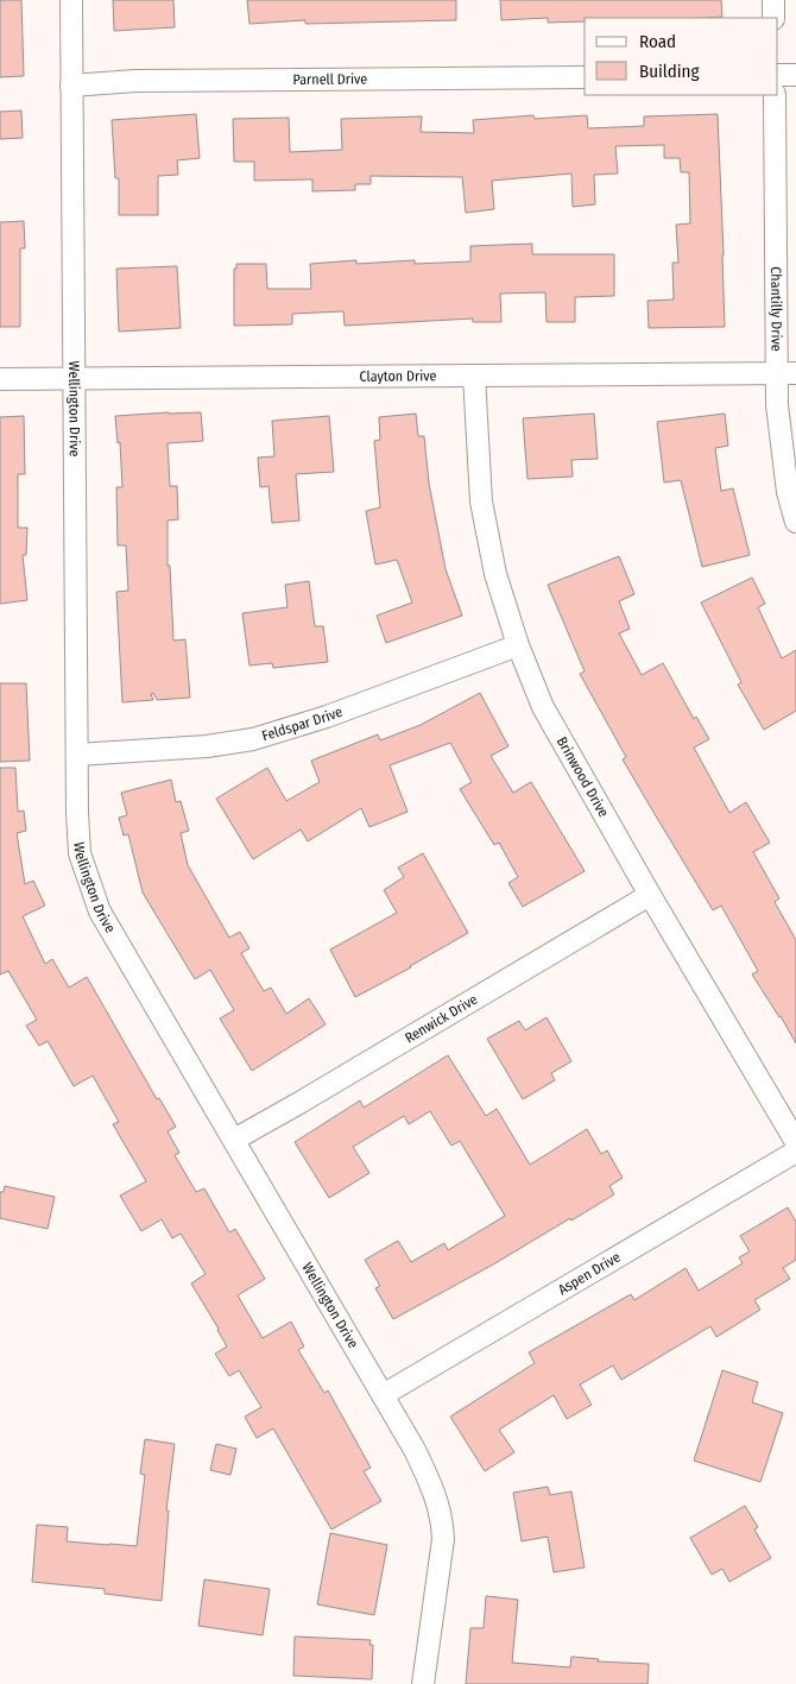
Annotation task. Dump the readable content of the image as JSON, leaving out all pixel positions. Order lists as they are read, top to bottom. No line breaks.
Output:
{"streets":{"street":["Parnell Drive","Chantilly Drive","Clayton Drive","Wellington Drive","Feldspar Drive","Brinwood Drive","Renwick Drive","Aspen Drive"]},"crossings":[["Parnell Drive","Wellington Drive"],["Chantilly Drive","Clayton Drive"],["Clayton Drive","Wellington Drive"],["Clayton Drive","Brinwood Drive"],["Wellington Drive","Feldspar Drive"],["Wellington Drive","Renwick Drive"],["Wellington Drive","Aspen Drive"],["Feldspar Drive","Brinwood Drive"],["Brinwood Drive","Renwick Drive"]],"legend":["Road","Building"]}
